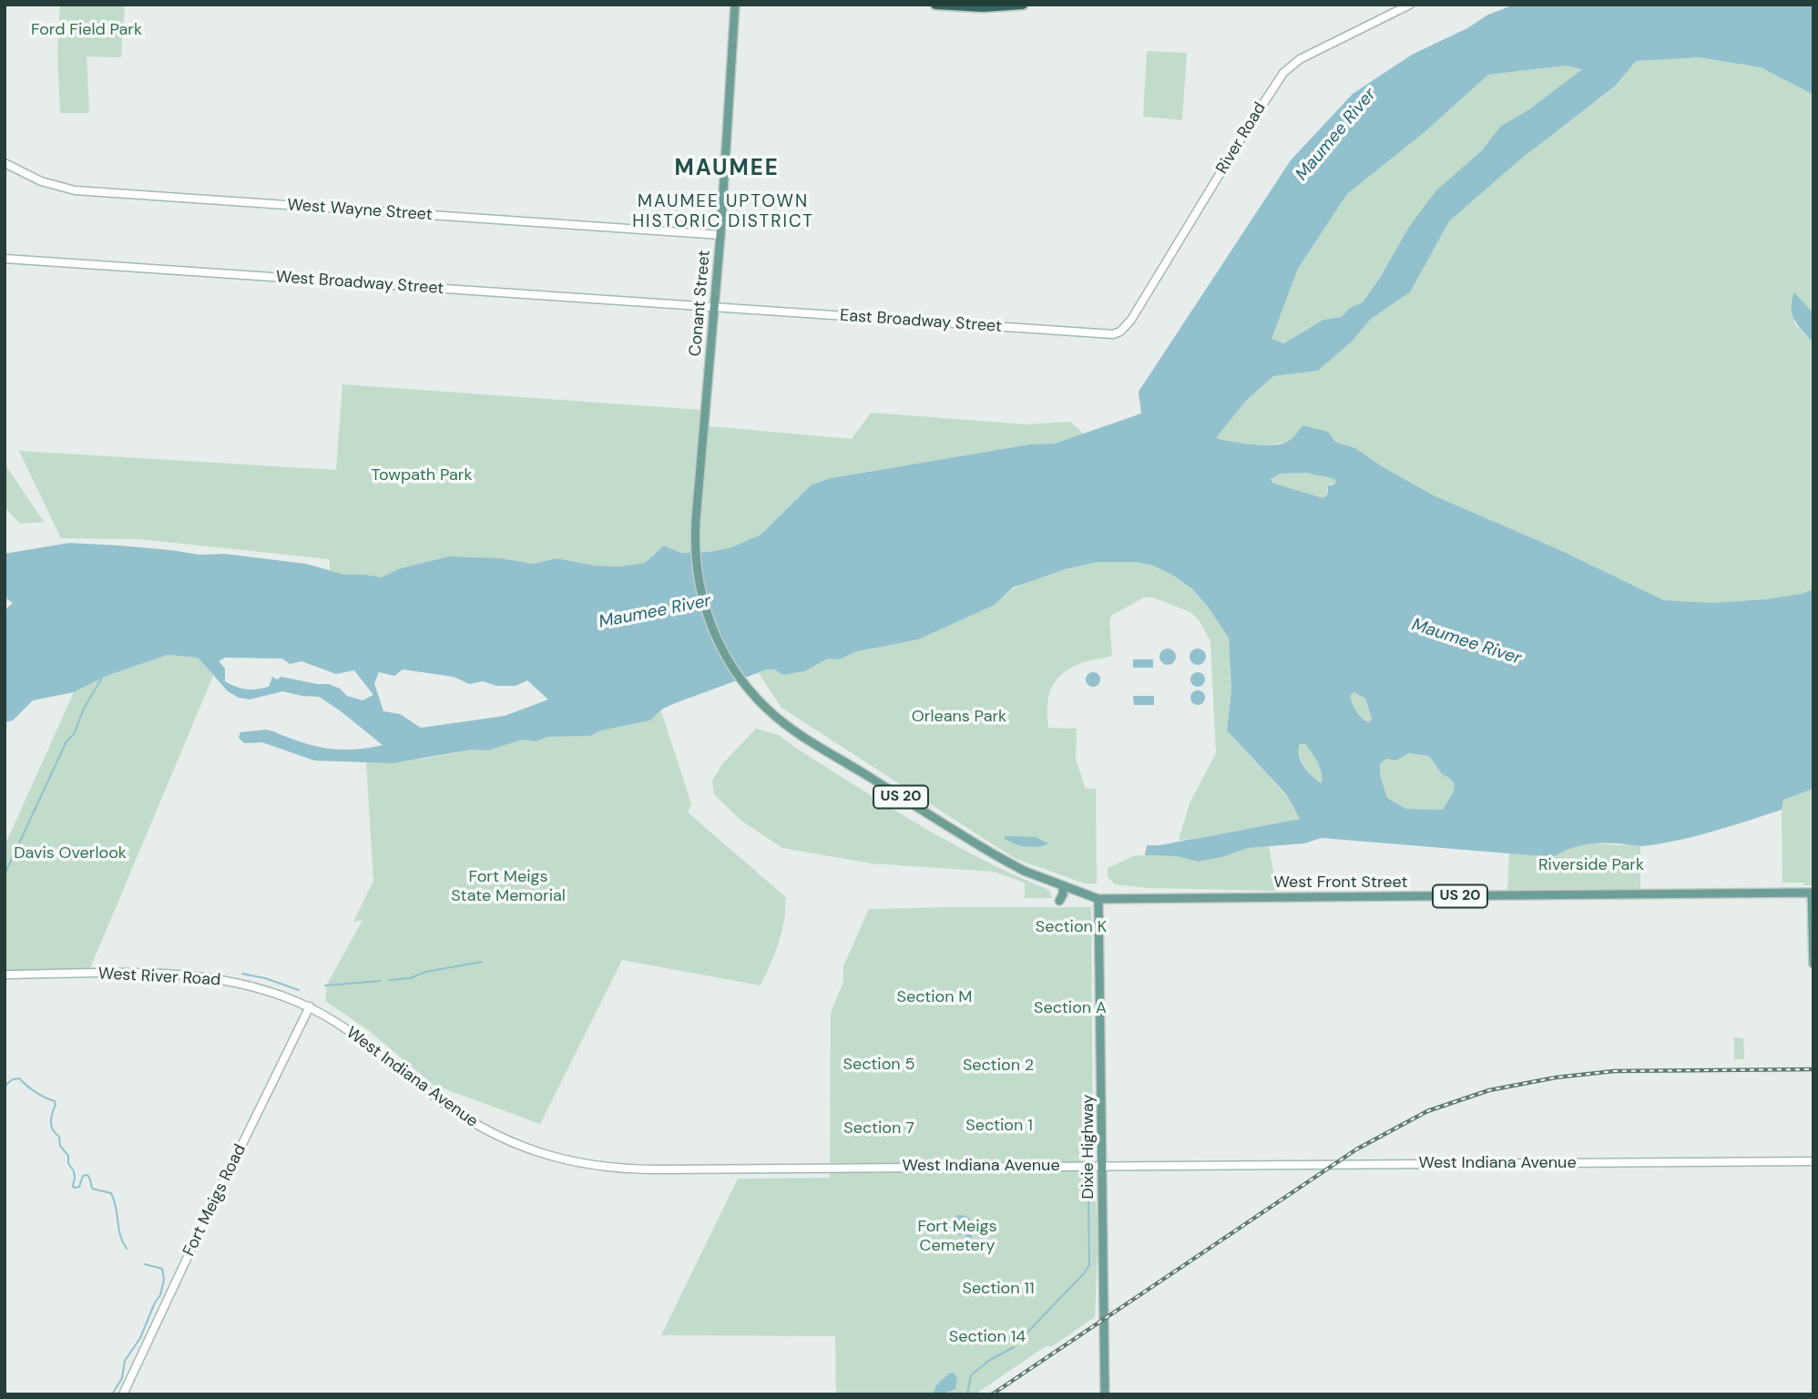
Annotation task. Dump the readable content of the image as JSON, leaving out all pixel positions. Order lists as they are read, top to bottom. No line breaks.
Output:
{"streets":{"main road":["Conant Street","US 20","West Front Street","Dixie Highway"],"street":["River Road","West Wayne Street","West Broadway Street","East Broadway Street","West River Road","West Indiana Avenue","Fort Meigs Road"]},"crossings":[["River Road","East Broadway Street"],["West Wayne Street","Conant Street"],["West Broadway Street","Conant Street"],["West Broadway Street","East Broadway Street"],["Conant Street","East Broadway Street"],["Conant Street","US 20"],["US 20","West Front Street"],["US 20","Dixie Highway"],["West Front Street","Dixie Highway"],["West River Road","West Indiana Avenue"],["West River Road","Fort Meigs Road"],["West Indiana Avenue","Dixie Highway"],["West Indiana Avenue","Fort Meigs Road"]],"districts":["MAUMEE","MAUMEE UPTOWN HISTORIC DISTRICT"],"water":["Maumee River"],"parks":["Ford Field Park","Towpath Park","Orleans Park","Davis Overlook","Riverside Park","Fort Meigs State Memorial","Section K","Section M","Section A","Section 5","Section 2","Section 1","Section 7","Fort Meigs Cemetery","Section 11","Section 14"]}
